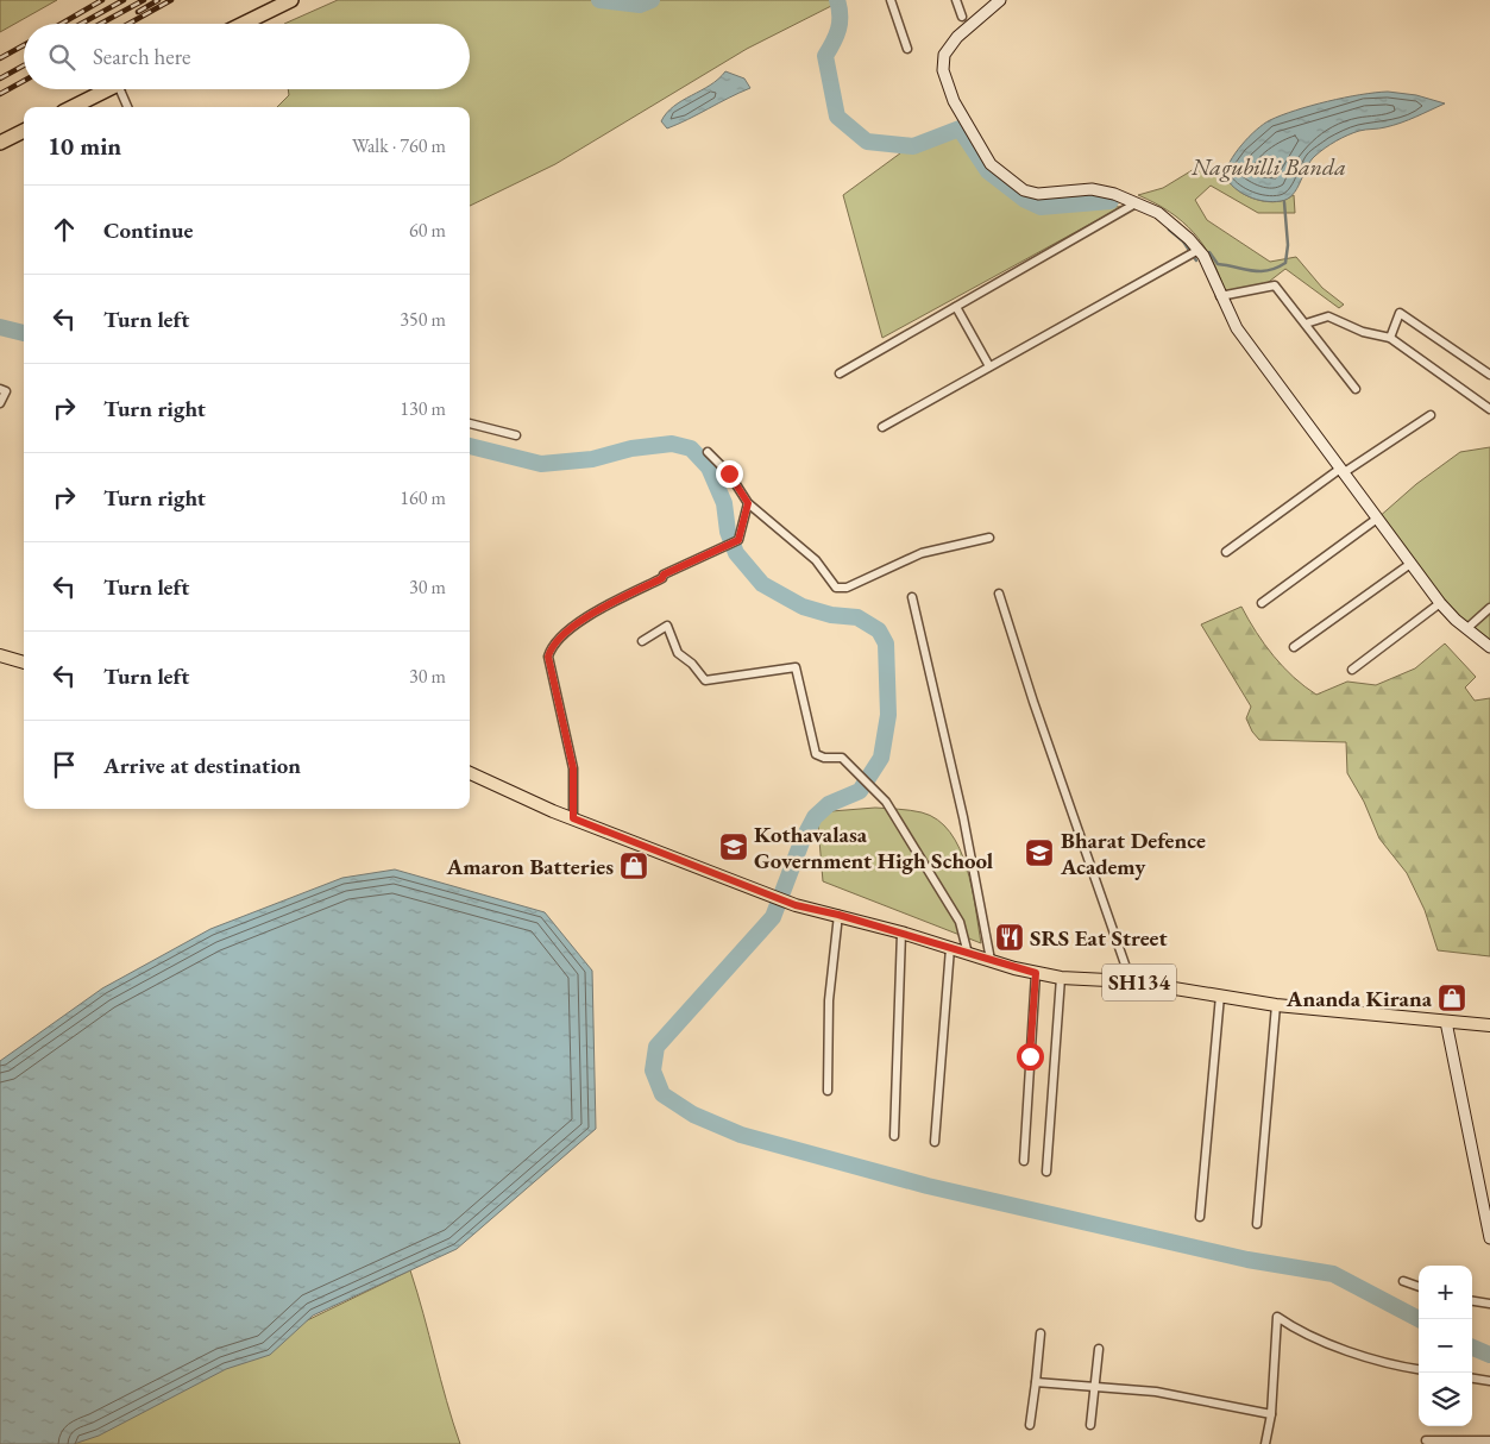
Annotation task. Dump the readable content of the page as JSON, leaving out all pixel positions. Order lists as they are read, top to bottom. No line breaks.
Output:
{"streets":{"main road":["SH134"]},"water":["Nagubilli Banda"],"places":{"school or university":["Kothavalasa Government High School","Bharat Defence Academy"],"shop":["Amaron Batteries","Ananda Kirana"],"restaurant":["SRS Eat Street"]},"page":{"search":"Search here","heading":["10 min","Walk · 760 m"],"list":[["Continue","60 m"],["Turn left","350 m"],["Turn right","130 m"],["Turn right","160 m"],["Turn left","30 m"],["Turn left","30 m"],"Arrive at destination"],"map_buttons":["+","−"]}}
